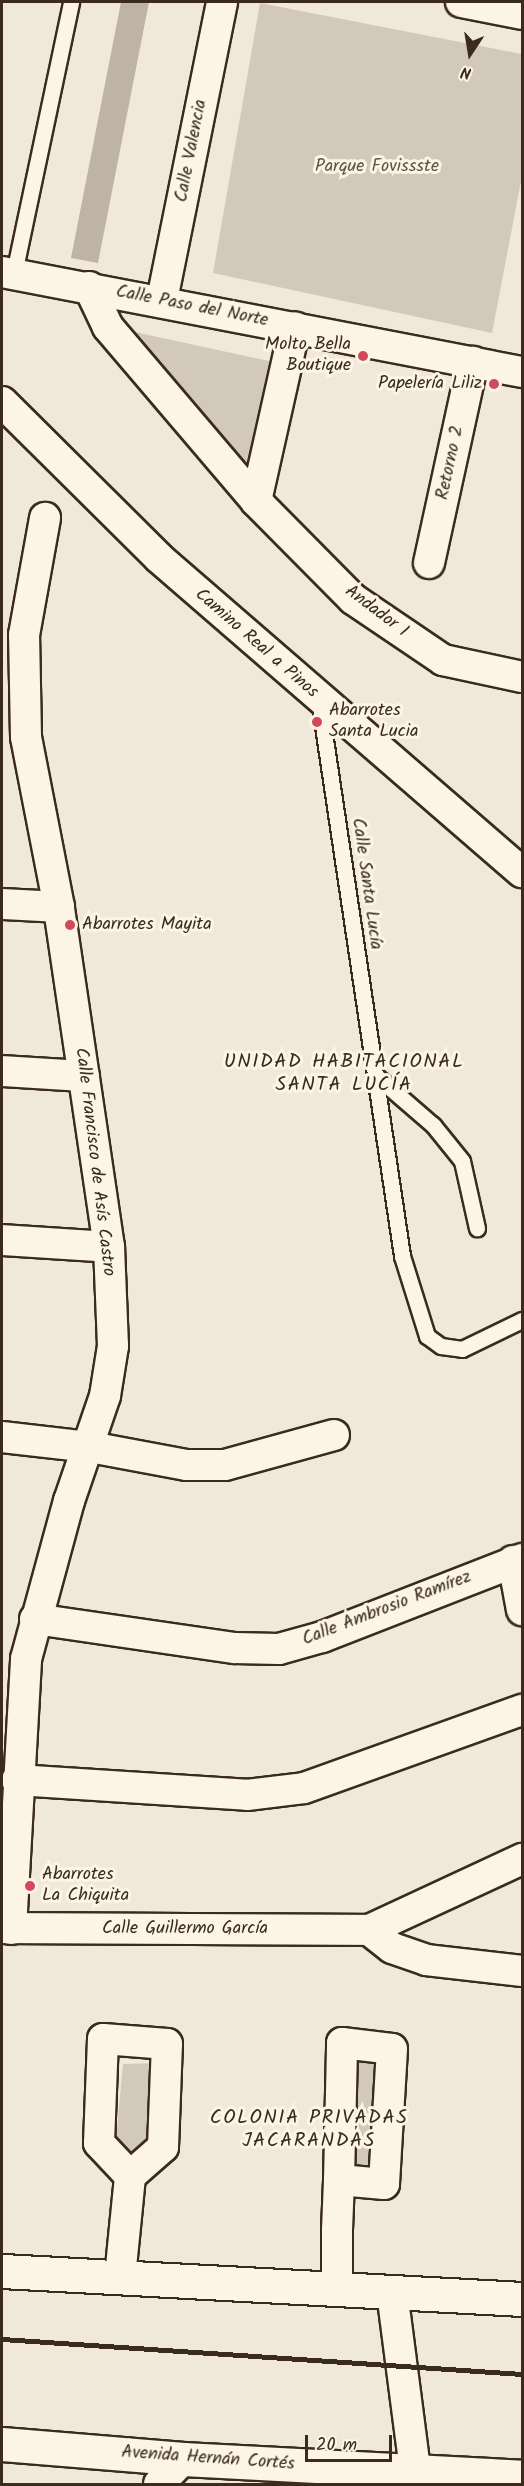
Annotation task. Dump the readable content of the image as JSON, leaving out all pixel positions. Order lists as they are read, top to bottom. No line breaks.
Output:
{"streets":{"main road":["Avenida Hernán Cortés"],"street":["Calle Valencia","Calle Paso del Norte","Retorno 2","Andador 1","Camino Real a Pinos","Calle Francisco de Asís Castro","Calle Ambrosio Ramírez","Calle Guillermo García"],"lane":["Calle Santa Lucía"]},"crossings":[["Calle Valencia","Calle Paso del Norte"],["Calle Paso del Norte","Retorno 2"],["Calle Paso del Norte","Andador 1"],["Camino Real a Pinos","Calle Santa Lucía"],["Calle Francisco de Asís Castro","Calle Ambrosio Ramírez"],["Calle Francisco de Asís Castro","Calle Guillermo García"]],"districts":["UNIDAD HABITACIONAL SANTA LUCÍA","COLONIA PRIVADAS JACARANDAS"],"parks":["Parque Fovissste"],"places":["Molto Bella Boutique","Papelería Liliz","Abarrotes Santa Lucia","Abarrotes Mayita","Abarrotes La Chiquita"],"scale_bar":"20 m","north":"bottom"}
